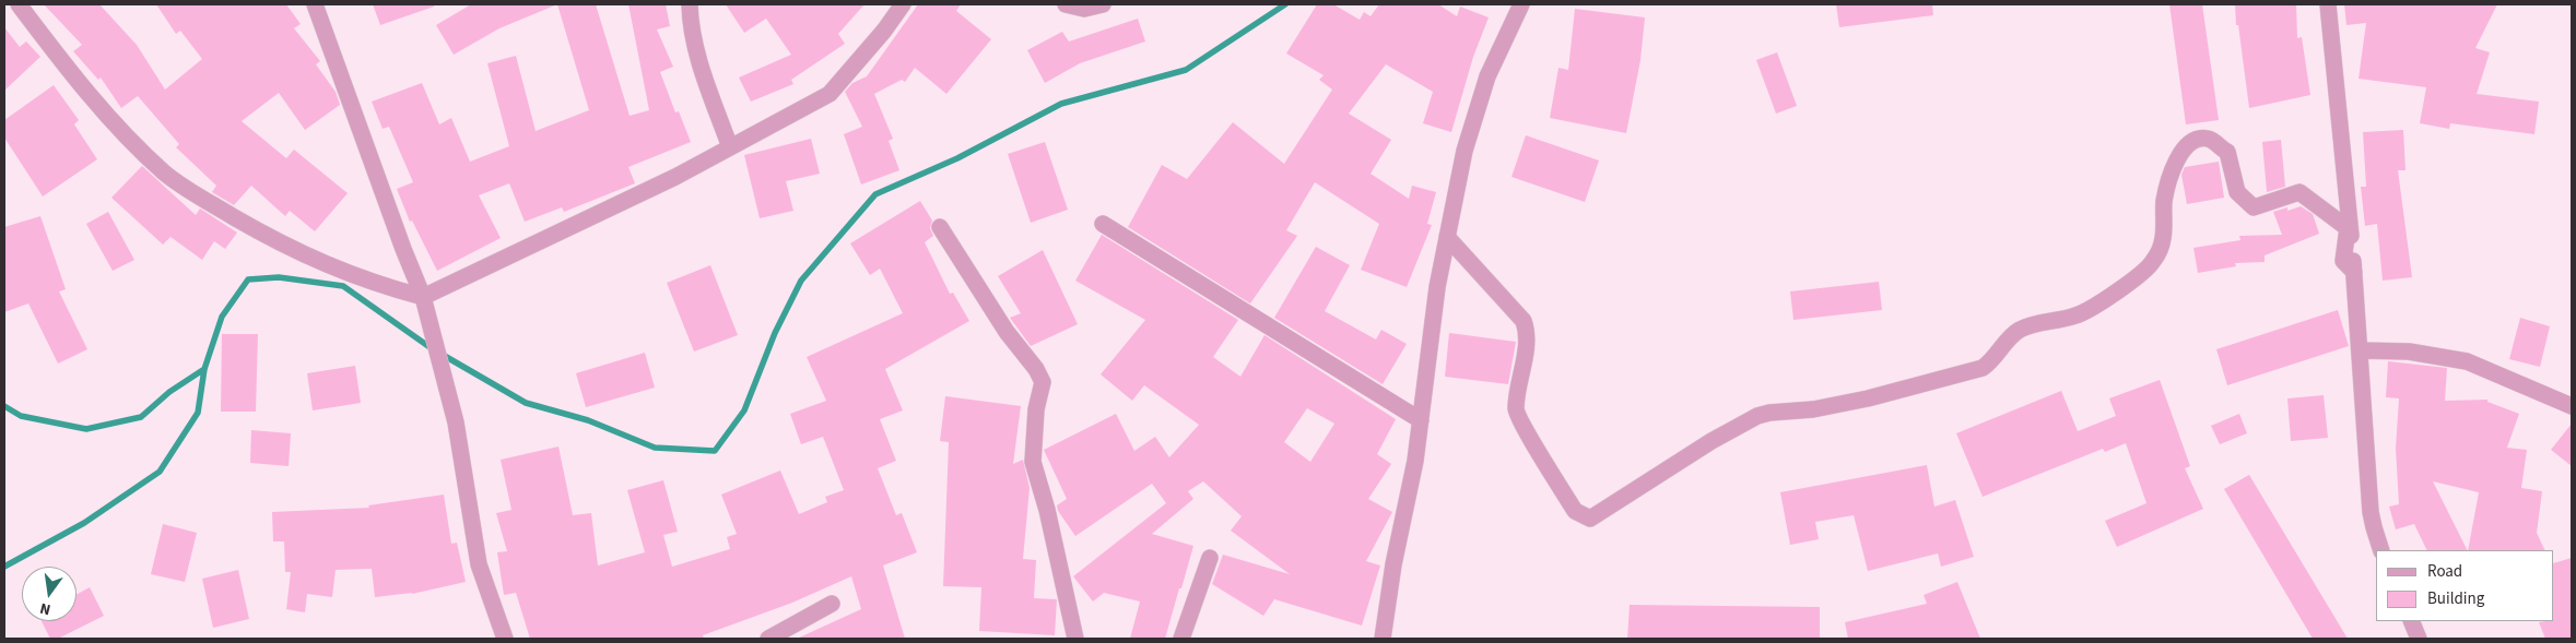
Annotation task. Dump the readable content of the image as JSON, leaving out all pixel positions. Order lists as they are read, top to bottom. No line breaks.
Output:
{"legend":["Road","Building"],"north":"bottom"}
